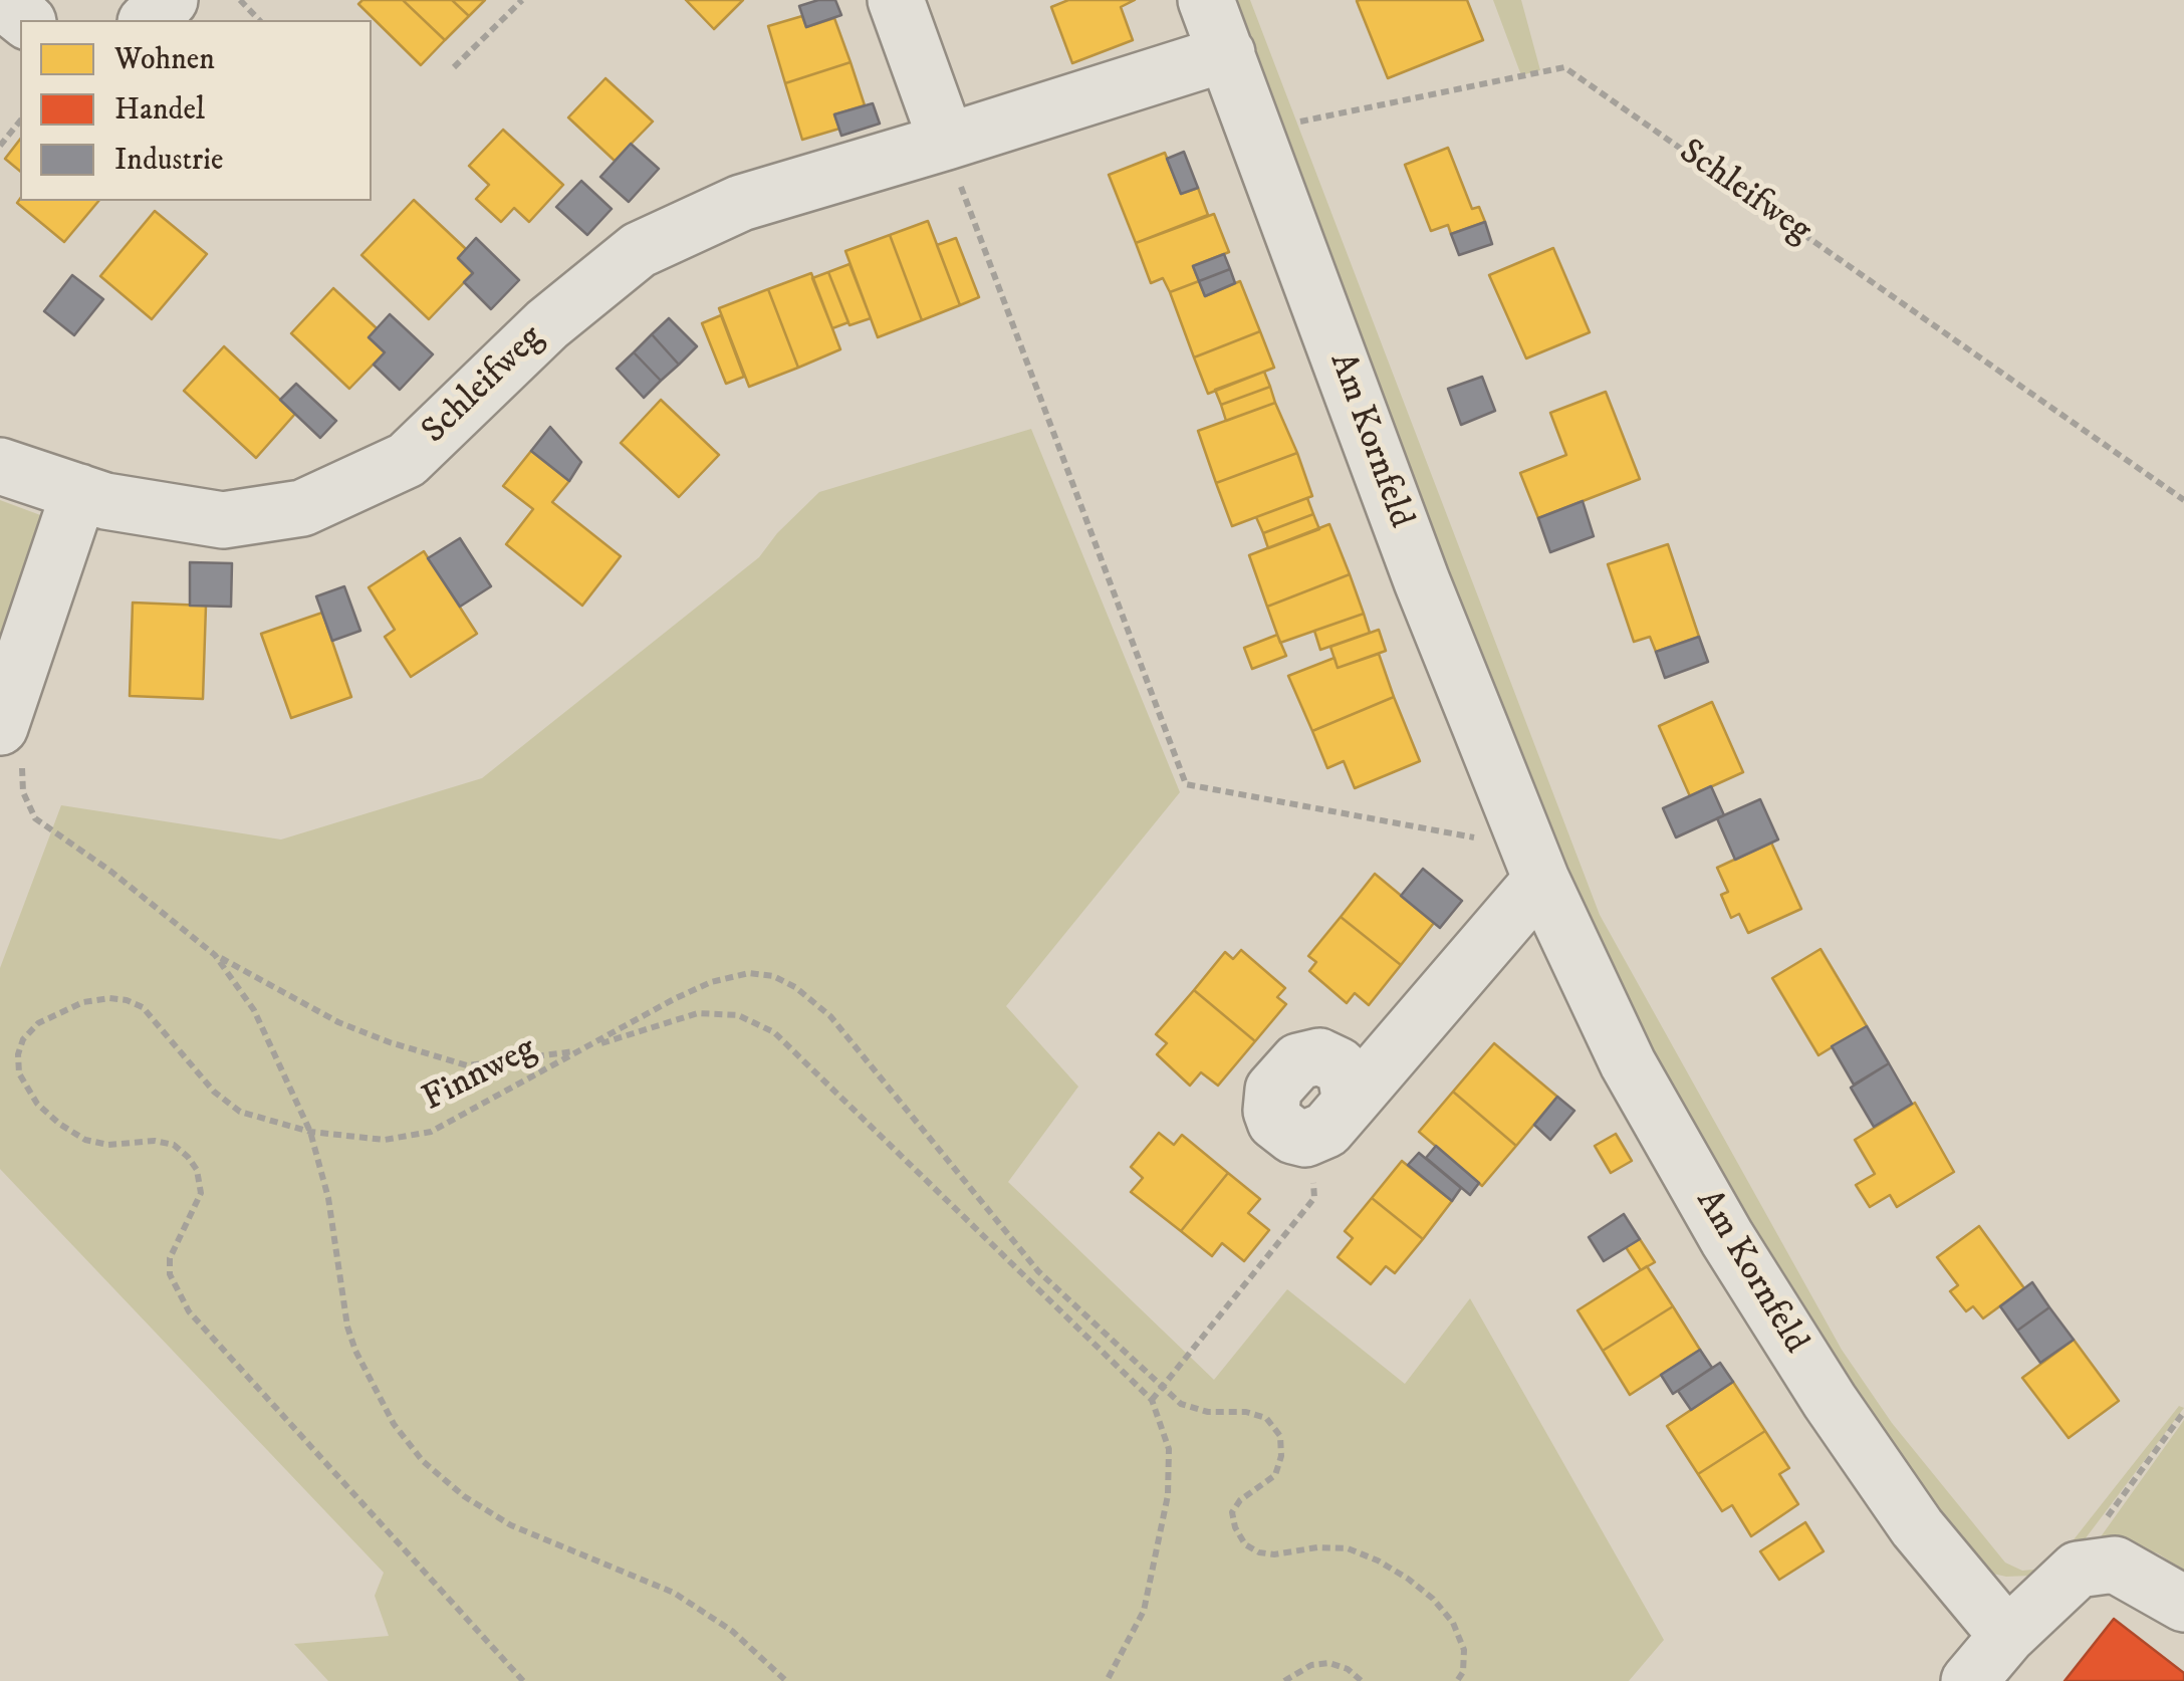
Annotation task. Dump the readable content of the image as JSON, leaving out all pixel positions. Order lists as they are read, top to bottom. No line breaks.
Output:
{"streets":{"street":["Schleifweg","Am Kornfeld"],"path":["Finnweg"]},"crossings":[["Schleifweg","Am Kornfeld"]],"legend":["Wohnen","Handel","Industrie"]}
